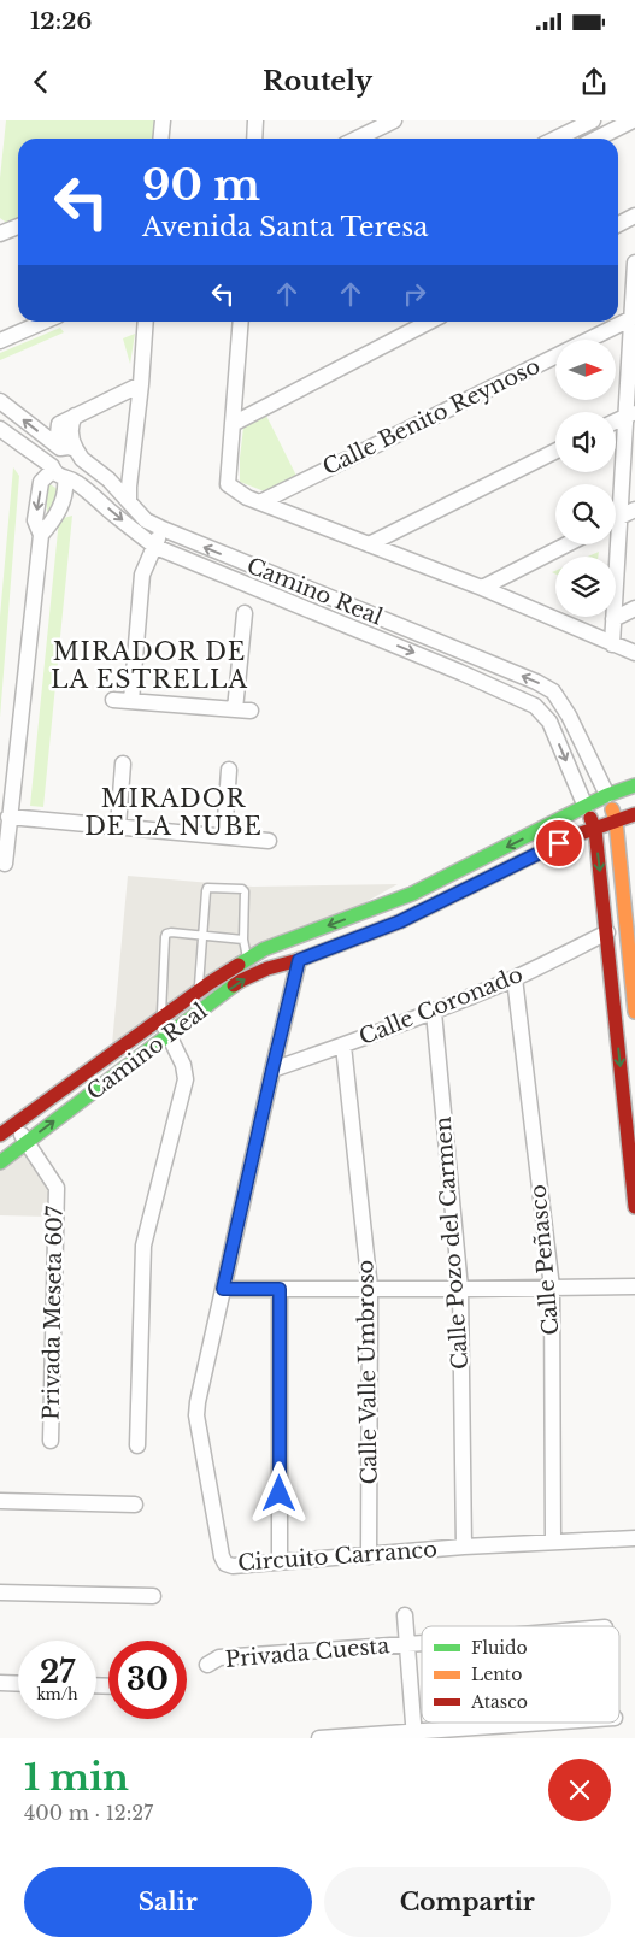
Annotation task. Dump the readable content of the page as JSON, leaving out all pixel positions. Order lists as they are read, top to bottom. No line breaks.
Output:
{"streets":{"street":["Calle Benito Reynoso","Camino Real","Calle Coronado","Calle Pozo del Carmen","Calle Peñasco","Privada Meseta 607","Calle Valle Umbroso","Circuito Carranco","Privada Cuesta"]},"crossings":[["Camino Real","Privada Meseta 607"],["Camino Real","Circuito Carranco"],["Calle Coronado","Calle Pozo del Carmen"],["Calle Coronado","Calle Peñasco"],["Calle Coronado","Calle Valle Umbroso"],["Calle Coronado","Circuito Carranco"],["Calle Pozo del Carmen","Circuito Carranco"],["Calle Peñasco","Circuito Carranco"],["Calle Valle Umbroso","Circuito Carranco"]],"districts":["MIRADOR DE LA ESTRELLA","MIRADOR DE LA NUBE"],"legend":["Fluido","Lento","Atasco"],"north":"right","page":{"status":"12:26","header":"Routely","turn":["90 m","Avenida Santa Teresa"],"speed":"27 km/h","limit":"30","heading":["1 min","400 m · 12:27"],"buttons":["Salir","Compartir"]}}
